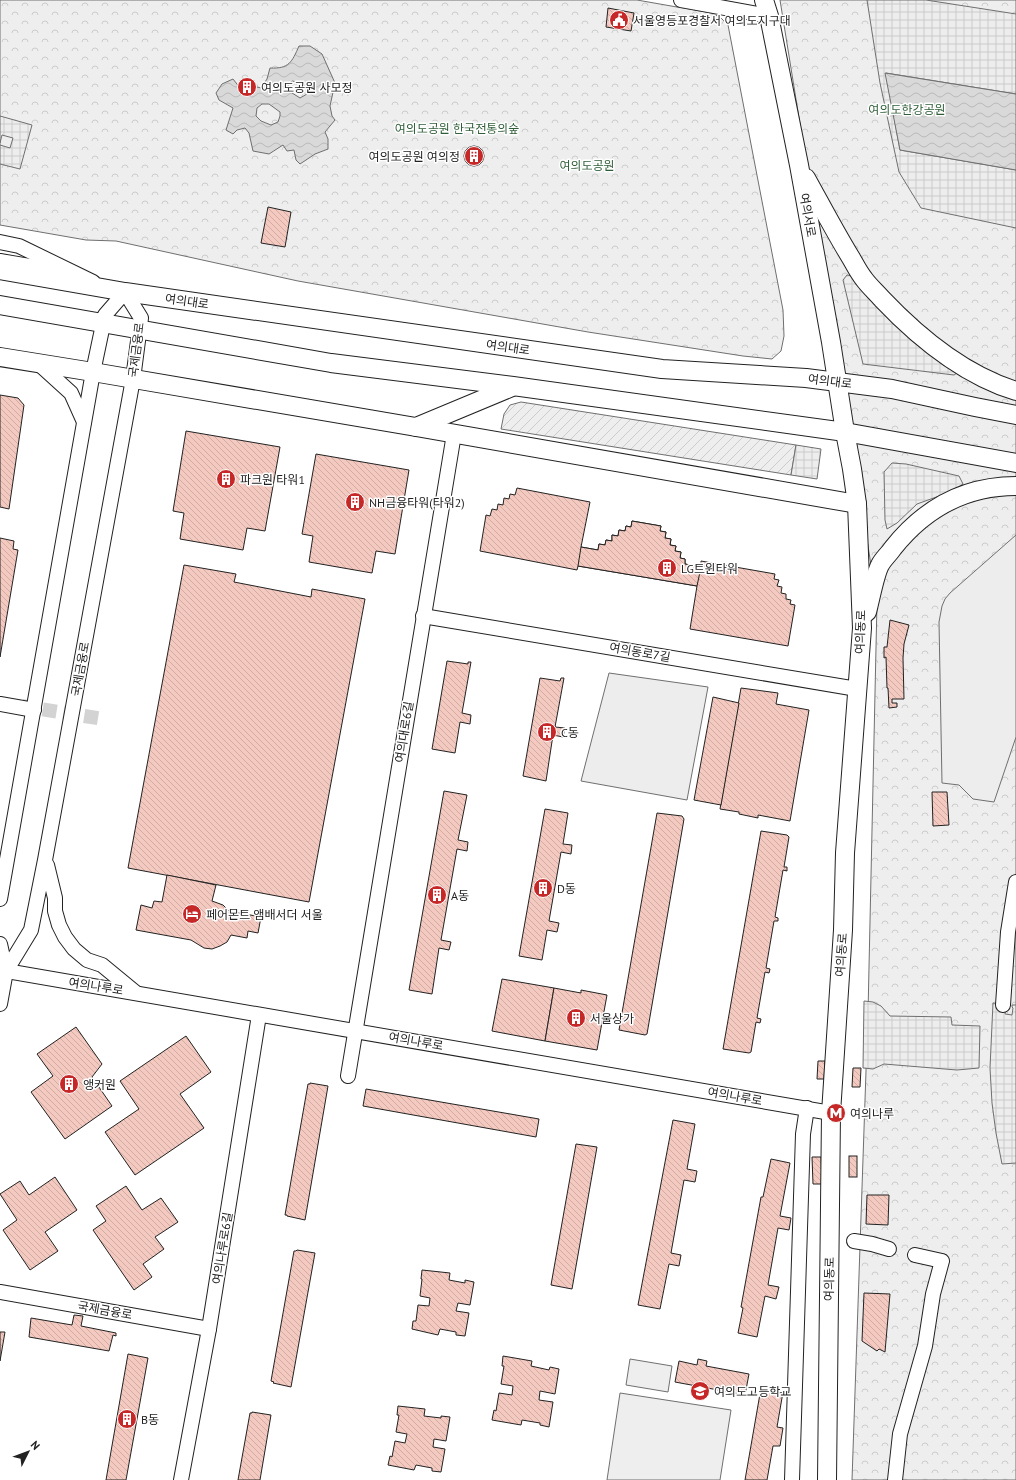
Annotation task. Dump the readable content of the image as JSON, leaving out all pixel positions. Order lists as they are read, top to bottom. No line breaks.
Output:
{"streets":{"main road":["여의서로","여의대로","여의동로"],"street":["국제금융로","여의동로7길","여의대로6길","여의나루로","여의나루로6길"]},"crossings":[["여의서로","여의대로"],["여의서로","여의동로"],["여의대로","국제금융로"],["국제금융로","여의나루로"],["국제금융로","여의나루로6길"],["여의동로","여의동로7길"],["여의동로","여의나루로"],["여의동로7길","여의대로6길"],["여의대로6길","여의나루로"],["여의나루로","여의나루로6길"]],"parks":["여의도한강공원","여의도공원 한국전통의숲","여의도공원"],"places":{"public building":["서울영등포경찰서 여의도지구대"],"building":["여의도공원 사모정","여의도공원 여의정","파크원 타워1","NH금융타워(타워2)","LG트윈타워","C동","D동","A동","서울상가","앵커원","B동"],"hotel":["페어몬트 앰배서더 서울"],"metro station":["여의나루"],"school or university":["여의도고등학교"]},"north":"top right"}
